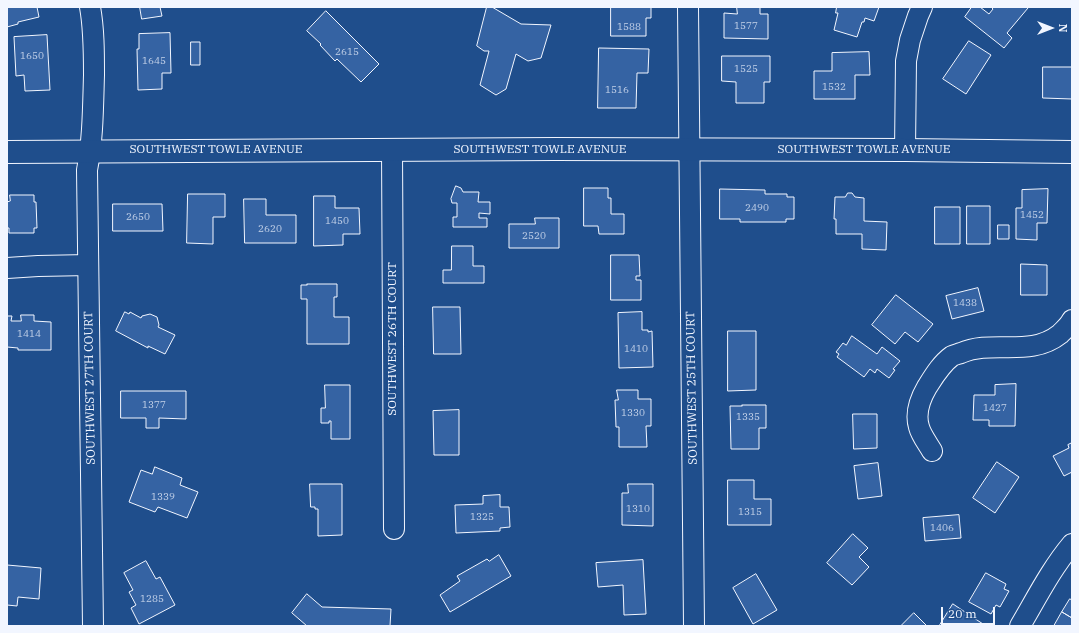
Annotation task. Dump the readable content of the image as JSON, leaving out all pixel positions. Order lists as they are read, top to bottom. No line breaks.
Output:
{"streets":{"main road":["SOUTHWEST TOWLE AVENUE"],"street":["SOUTHWEST 26TH COURT","SOUTHWEST 27TH COURT","SOUTHWEST 25TH COURT"]},"crossings":[["SOUTHWEST TOWLE AVENUE","SOUTHWEST 26TH COURT"],["SOUTHWEST TOWLE AVENUE","SOUTHWEST 27TH COURT"],["SOUTHWEST TOWLE AVENUE","SOUTHWEST 25TH COURT"]],"house_numbers":["1577","1588","2615","1650","1645","1525","1532","1516","2490","1452","2650","1450","2620","2520","1438","1414","1410","1377","1427","1330","1335","1339","1310","1315","1325","1406","1285"],"scale_bar":"20 m","north":"right"}
